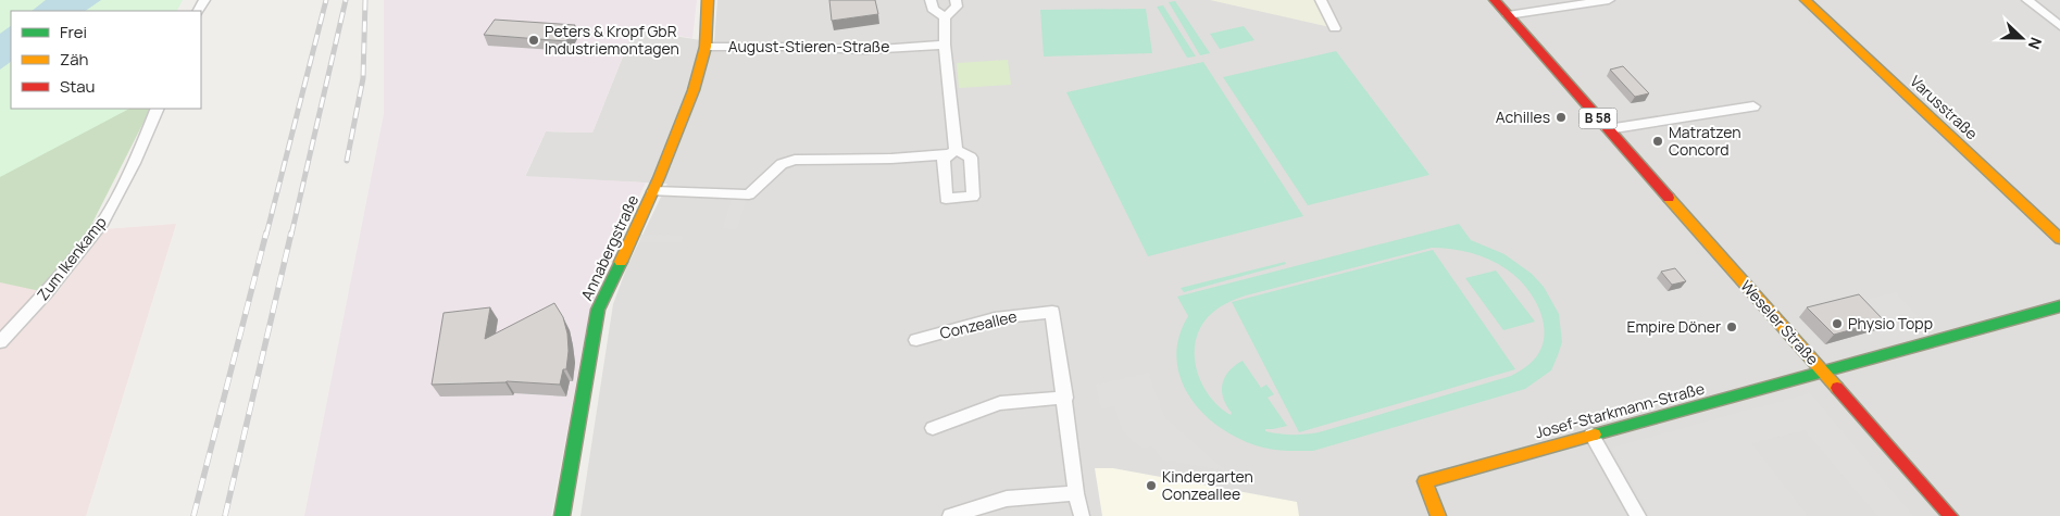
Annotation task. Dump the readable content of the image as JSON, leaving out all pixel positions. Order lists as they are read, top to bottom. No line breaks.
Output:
{"streets":{"street":["August-Stieren-Straße","Varusstraße","B 58","Annabergstraße","Zum Ikenkamp","Weseler Straße","Conzeallee","Josef-Starkmann-Straße"]},"crossings":[["August-Stieren-Straße","Annabergstraße"],["Weseler Straße","Josef-Starkmann-Straße"]],"places":["Peters & Kropf GbR Industriemontagen","Achilles","Matratzen Concord","Physio Topp","Empire Döner","Kindergarten Conzeallee"],"legend":["Frei","Zäh","Stau"],"north":"right"}
